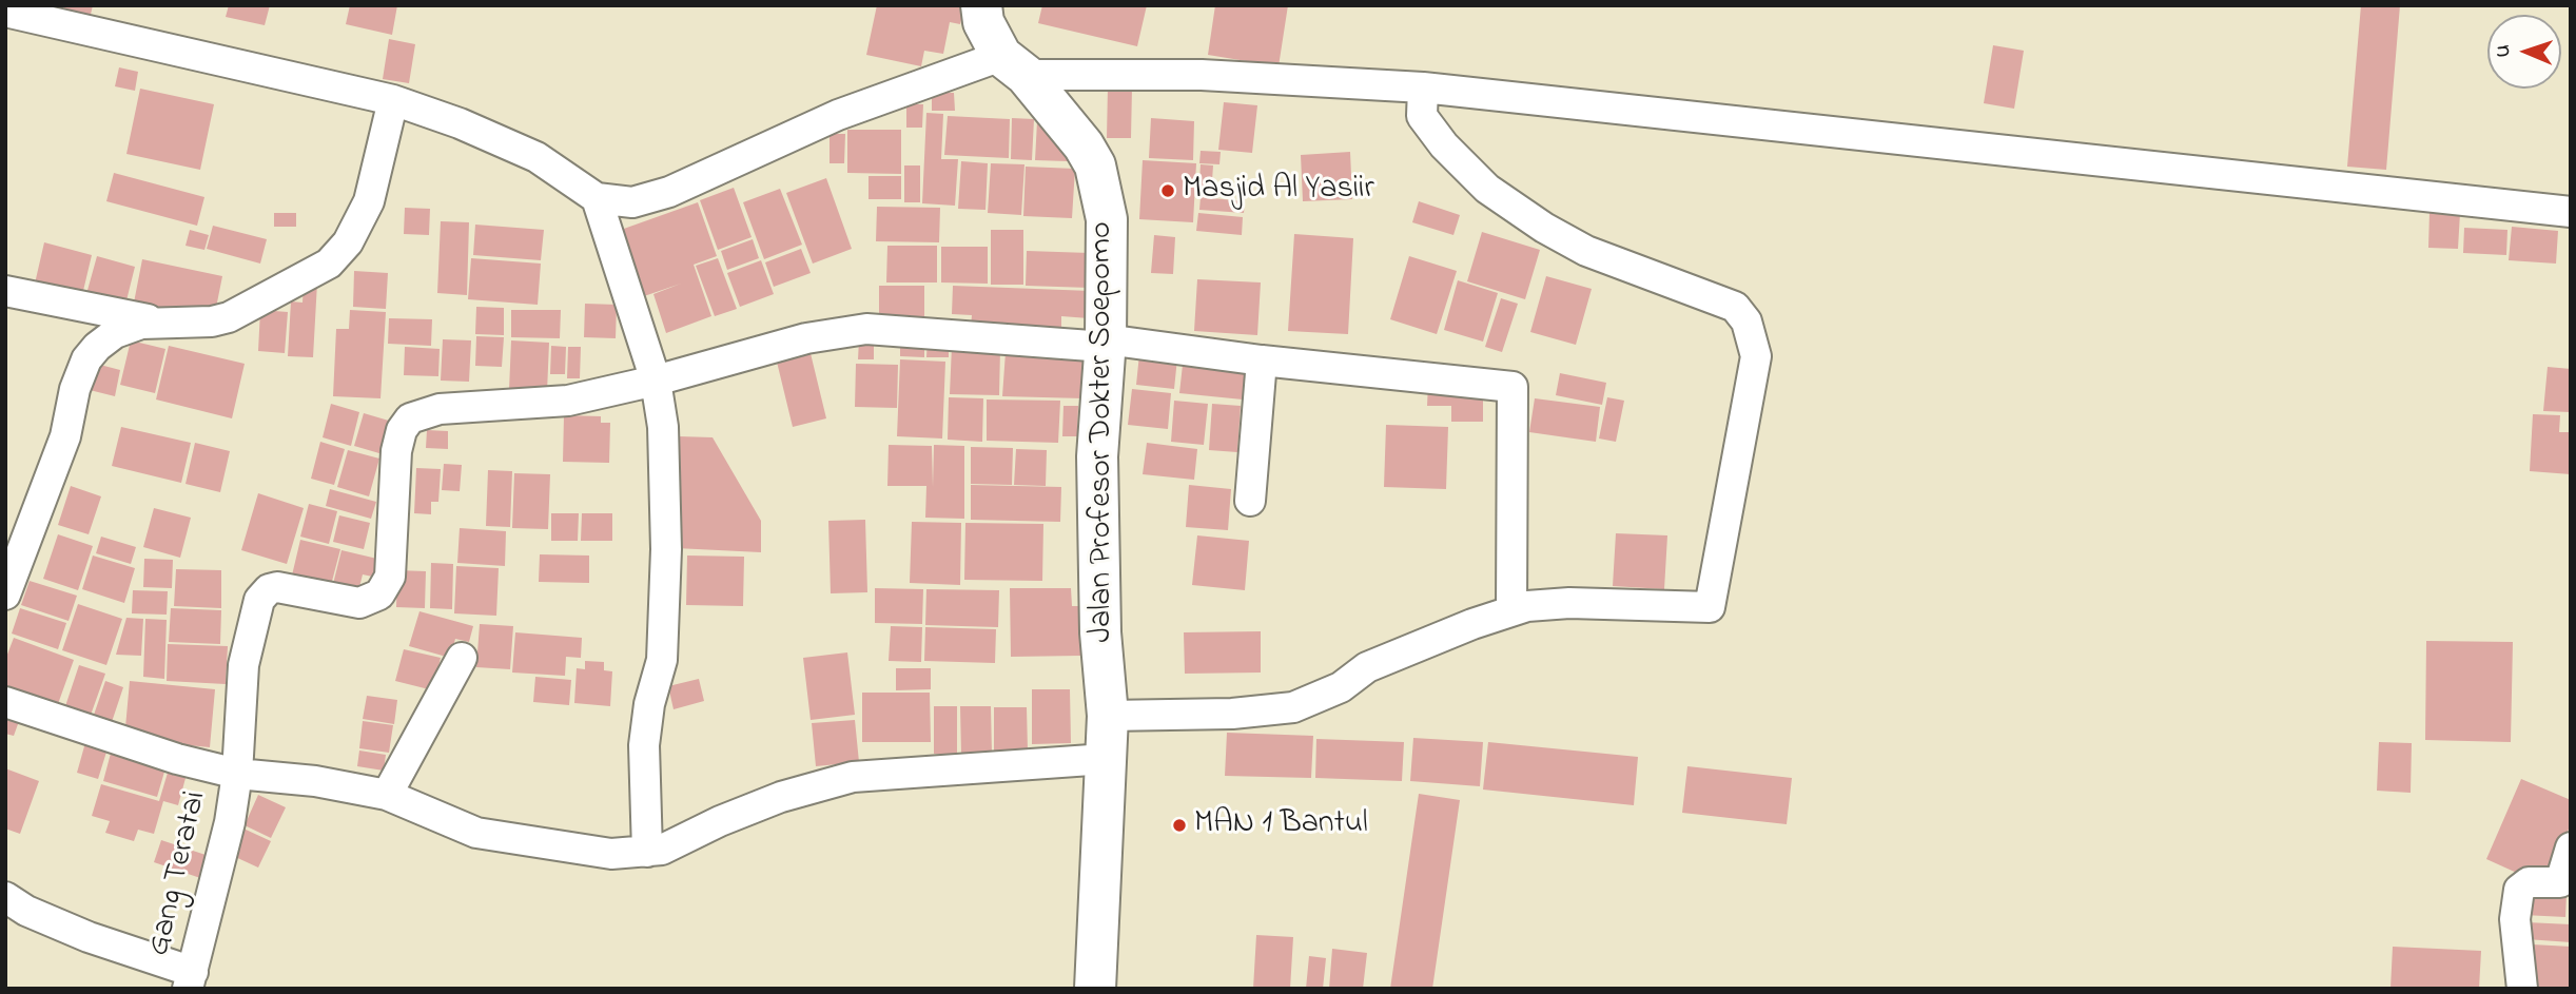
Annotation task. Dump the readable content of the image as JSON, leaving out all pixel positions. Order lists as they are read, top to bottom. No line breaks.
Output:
{"streets":{"main road":["Jalan Profesor Dokter Soepomo"],"street":["Gang Teratai"]},"places":["Masjid Al Yasiir","MAN 1 Bantul"],"north":"left"}
